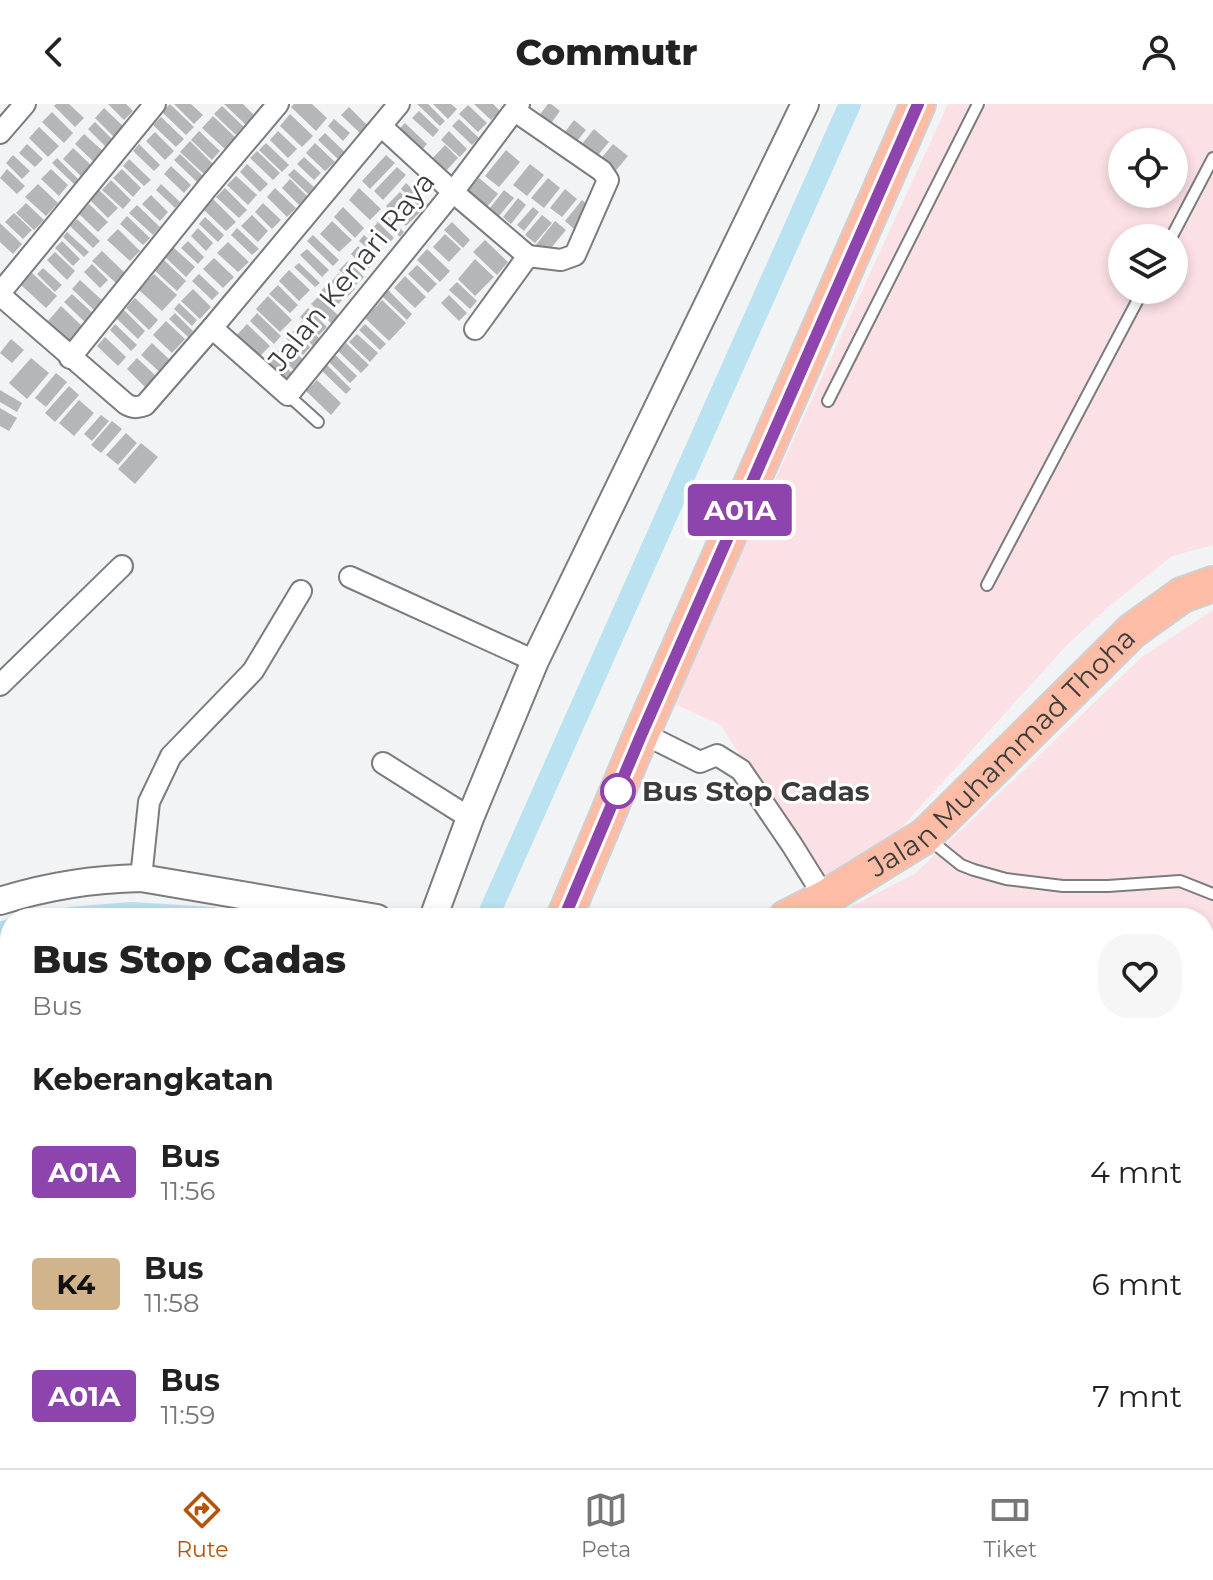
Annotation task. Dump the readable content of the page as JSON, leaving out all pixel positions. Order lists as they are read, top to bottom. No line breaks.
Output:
{"streets":{"main road":["Jalan Muhammad Thoha"],"street":["Jalan Kenari Raya"]},"places":["Bus Stop Cadas"],"lines":["bus line A01A"],"page":{"header":"Commutr","on_map":"A01A","heading":[["Bus Stop Cadas","Bus"],"Keberangkatan"],"list":[{"mark":"A01A","name":"Bus","note":"11:56","value":"4 mnt"},{"mark":"K4","name":"Bus","note":"11:58","value":"6 mnt"},{"mark":"A01A","name":"Bus","note":"11:59","value":"7 mnt"}],"tabs":["Rute","Peta","Tiket"]}}
